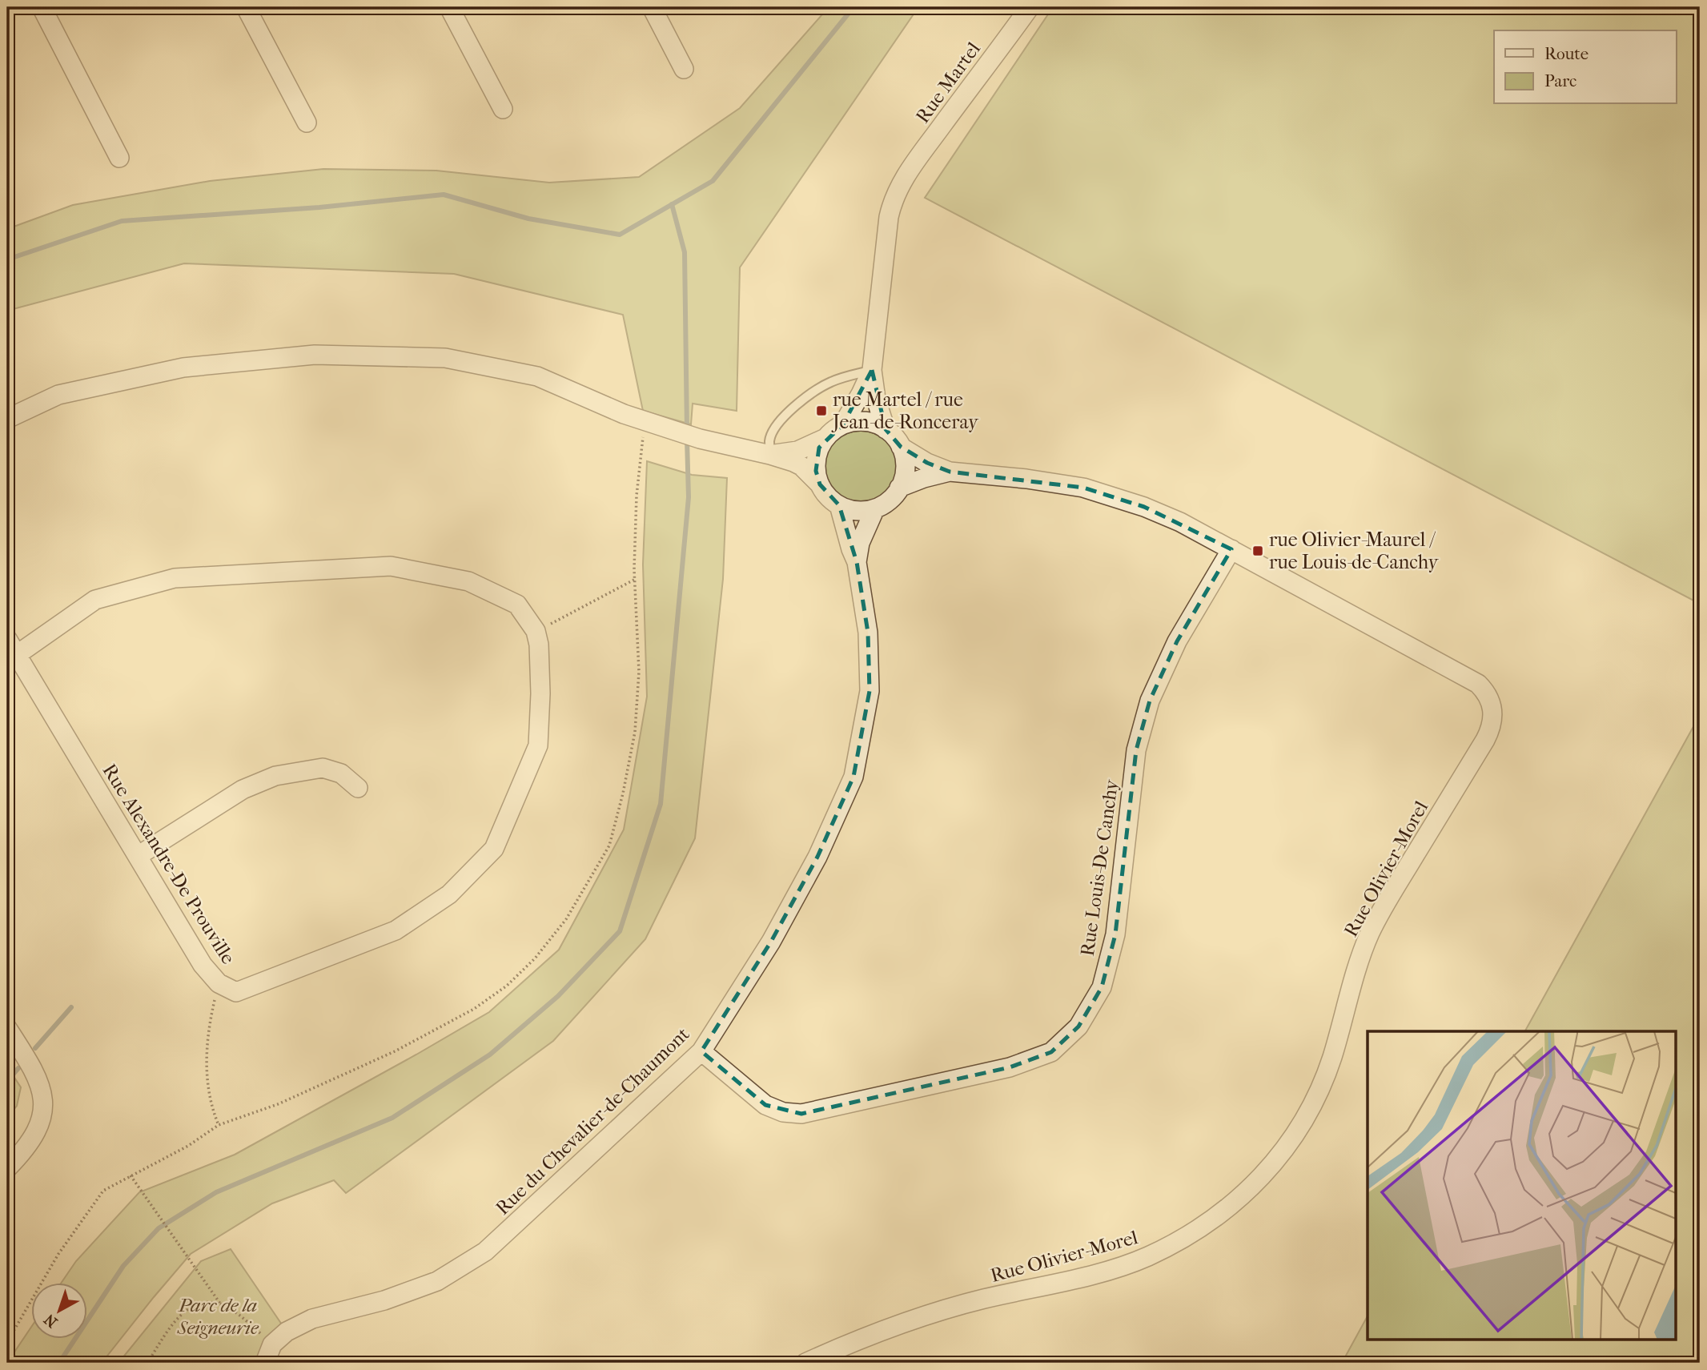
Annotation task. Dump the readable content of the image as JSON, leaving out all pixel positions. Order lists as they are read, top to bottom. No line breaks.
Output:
{"streets":{"street":["Rue Martel","Rue Alexandre-De Prouville","Rue Louis-De Canchy","Rue Olivier-Morel","Rue du Chevalier-de-Chaumont"]},"crossings":[["Rue Louis-De Canchy","Rue Olivier-Morel"],["Rue Louis-De Canchy","Rue du Chevalier-de-Chaumont"],["Rue Olivier-Morel","Rue du Chevalier-de-Chaumont"]],"parks":["Parc de la Seigneurie"],"places":{"transit":["rue Martel / rue Jean-de-Ronceray","rue Olivier-Maurel / rue Louis-de-Canchy"]},"legend":["Route","Parc"],"north":"bottom left"}
